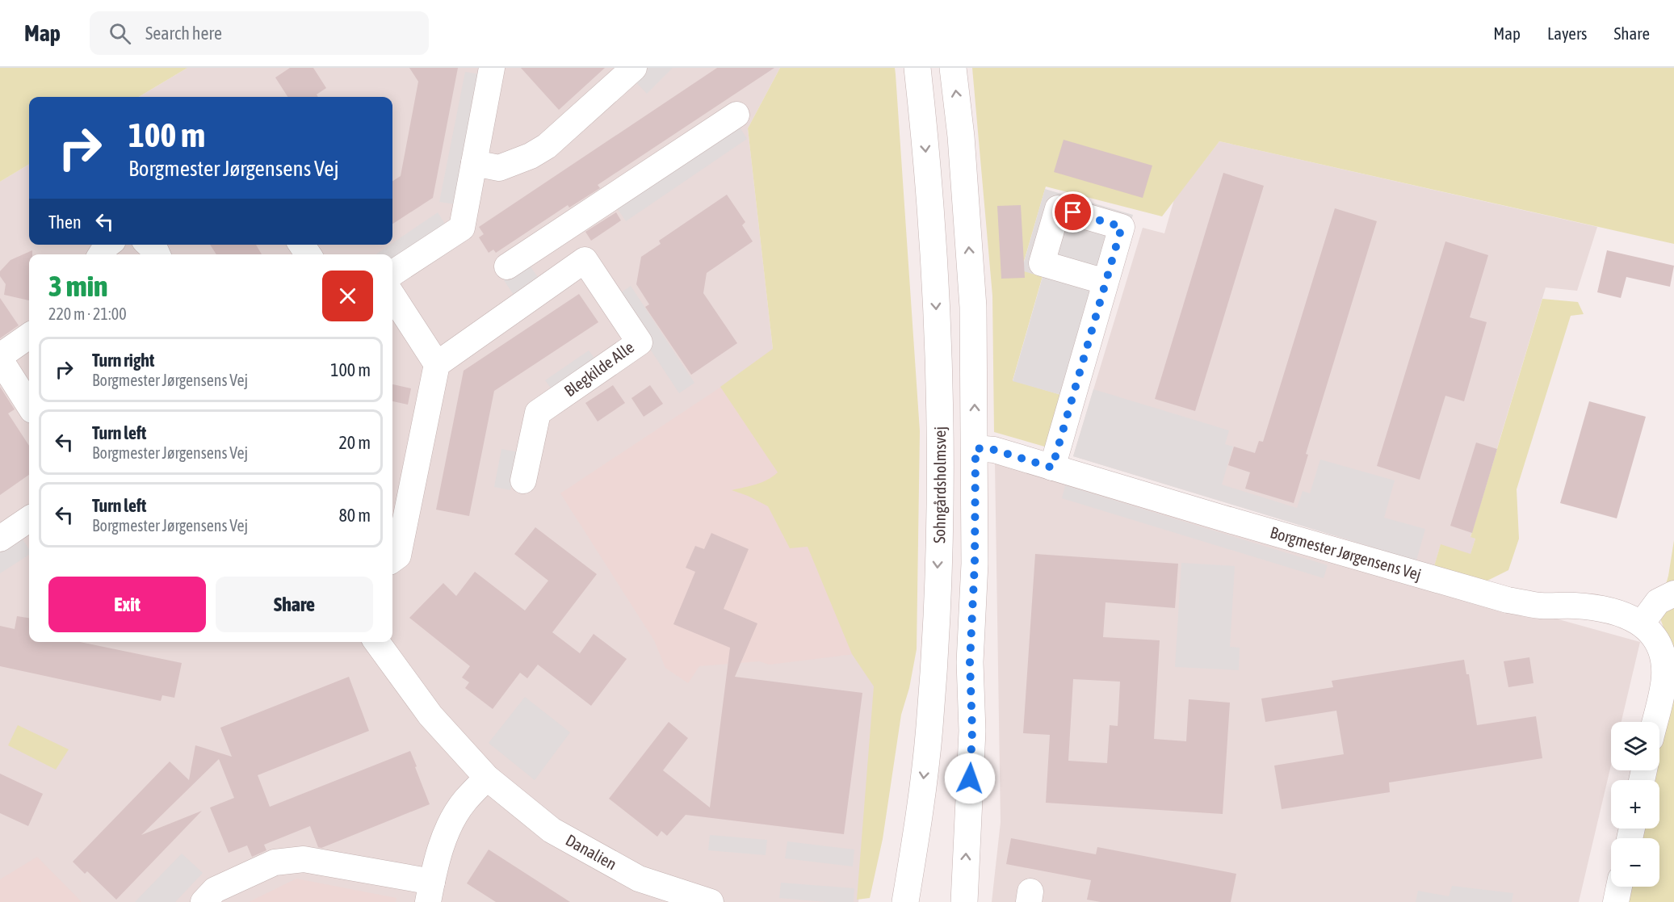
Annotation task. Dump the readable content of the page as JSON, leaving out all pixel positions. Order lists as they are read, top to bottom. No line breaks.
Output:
{"streets":{"street":["Blegkilde Alle","Sohngårdsholmsvej","Borgmester Jørgensens Vej","Danalien"]},"page":{"header":"Map","search":"Search here","nav":["Map","Layers","Share"],"turn":["100 m","Borgmester Jørgensens Vej"],"then":"Then","heading":["3 min","220 m · 21:00"],"list":[{"name":"Turn right","note":"Borgmester Jørgensens Vej","value":"100 m"},{"name":"Turn left","note":"Borgmester Jørgensens Vej","value":"20 m"},{"name":"Turn left","note":"Borgmester Jørgensens Vej","value":"80 m"}],"buttons":["Exit","Share"],"map_buttons":["+","−"]}}
